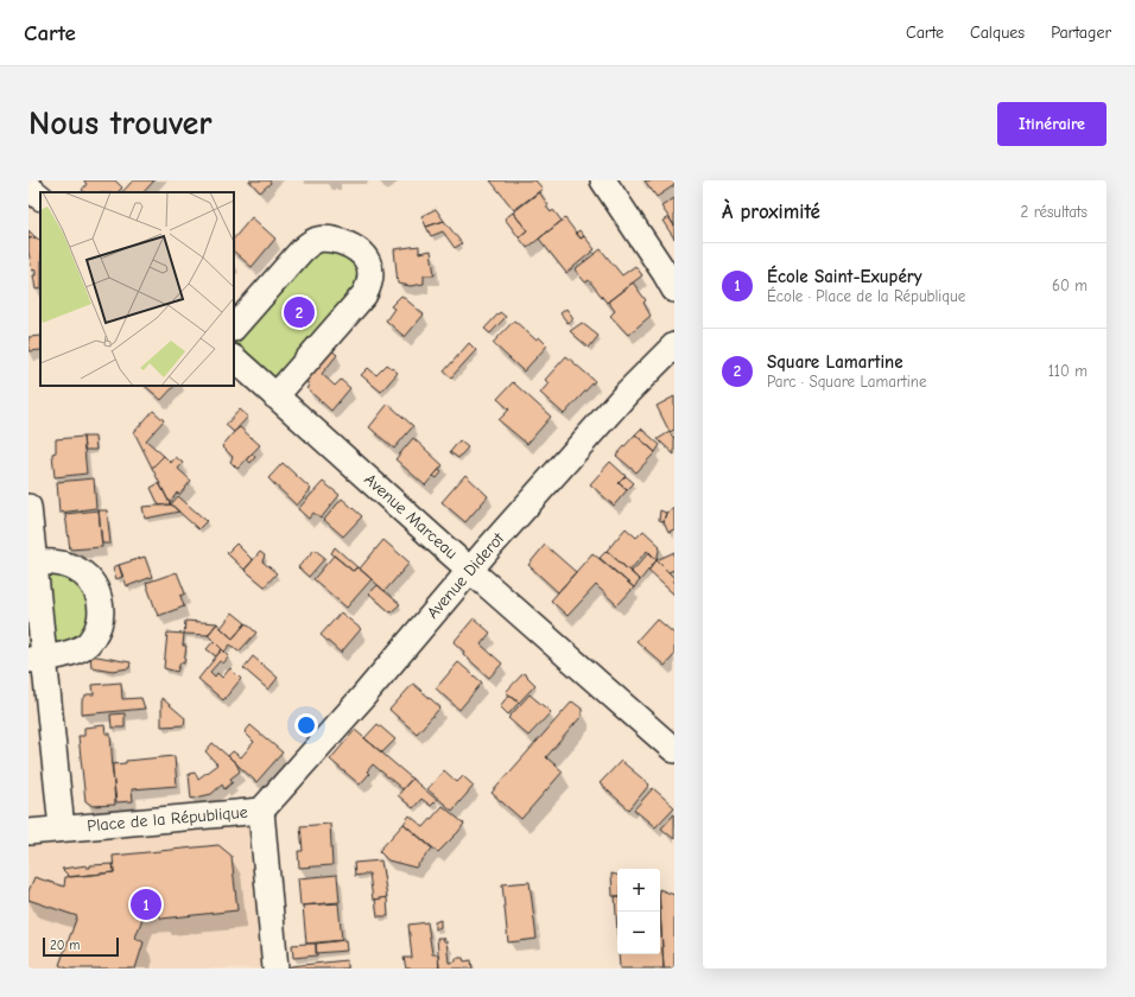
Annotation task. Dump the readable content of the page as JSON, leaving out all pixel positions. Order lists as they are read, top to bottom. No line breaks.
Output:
{"streets":{"street":["Avenue Marceau","Avenue Diderot","Place de la République"]},"crossings":[["Avenue Marceau","Avenue Diderot"],["Avenue Diderot","Place de la République"]],"scale_bar":"20 m","page":{"header":"Carte","nav":["Carte","Calques","Partager"],"buttons":"Itinéraire","title":"Nous trouver","heading":["À proximité","2 résultats"],"list":[{"mark":"1","name":"École Saint-Exupéry","note":"École · Place de la République","value":"60 m"},{"mark":"2","name":"Square Lamartine","note":"Parc · Square Lamartine","value":"110 m"}],"pins":["2","1"],"map_buttons":["+","−"],"scale":"20 m"}}
